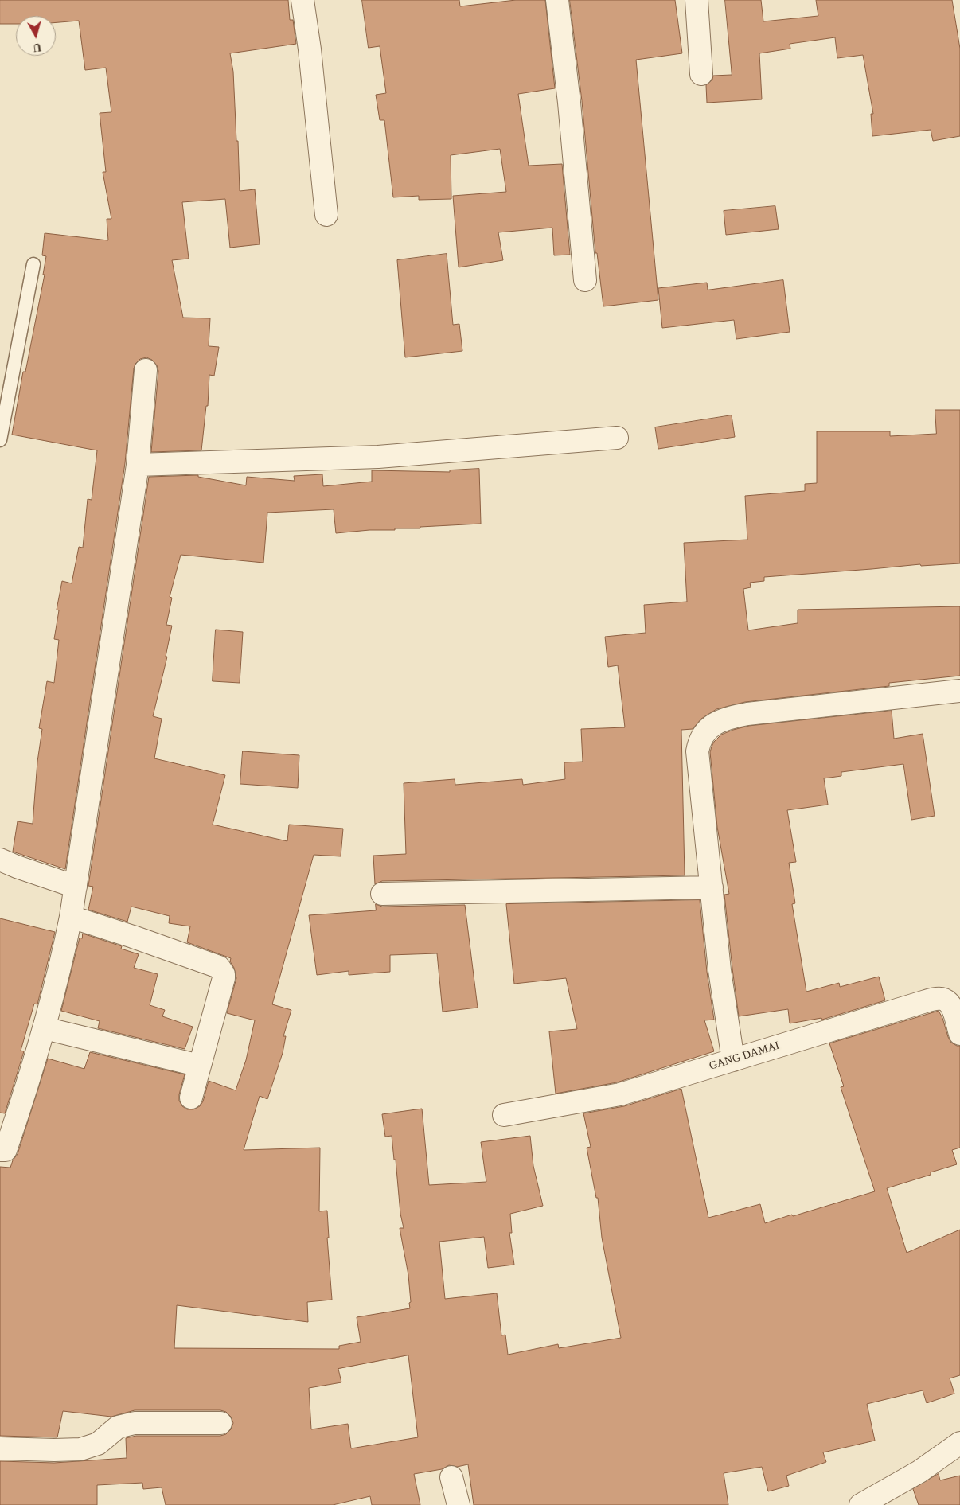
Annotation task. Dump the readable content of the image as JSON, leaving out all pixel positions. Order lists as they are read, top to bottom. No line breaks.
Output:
{"streets":{"street":["GANG DAMAI"]},"north":"bottom"}
